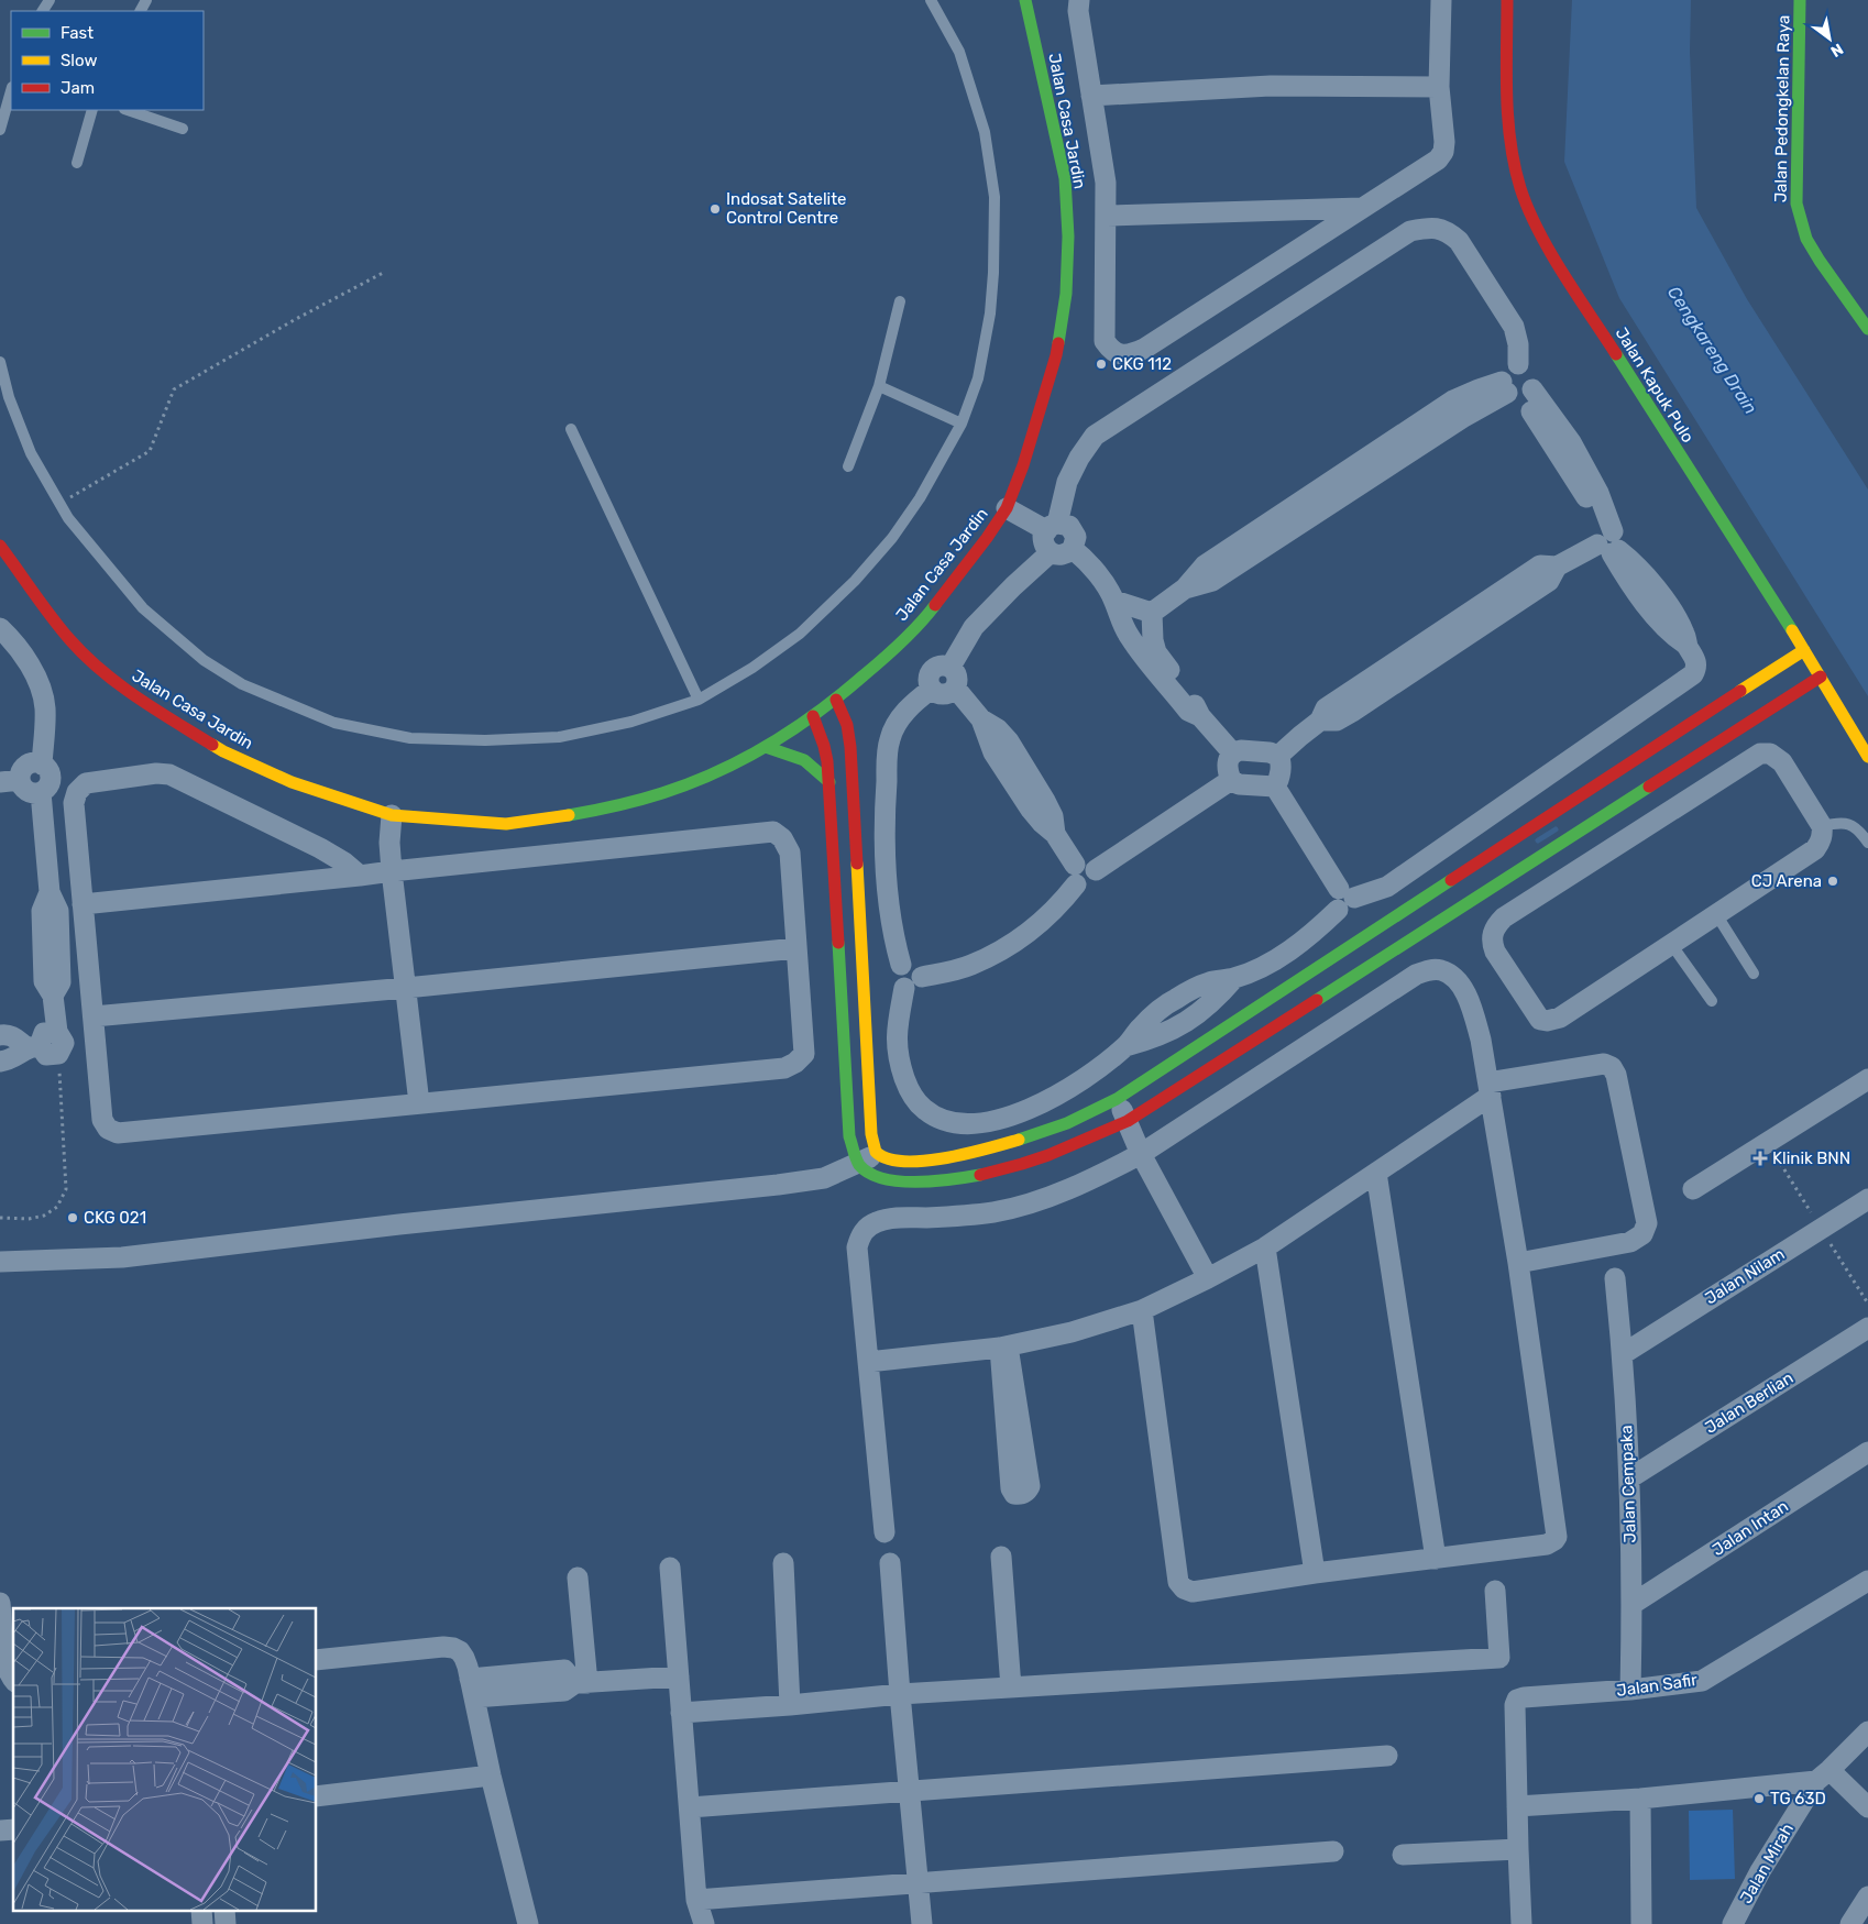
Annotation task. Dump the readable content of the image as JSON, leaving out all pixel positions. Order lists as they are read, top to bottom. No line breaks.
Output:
{"streets":{"street":["Jalan Pedongkelan Raya","Jalan Casa Jardin","Jalan Kapuk Pulo","Jalan Nilam","Jalan Berlian","Jalan Cempaka","Jalan Intan","Jalan Safir","Jalan Mirah"]},"crossings":[["Jalan Nilam","Jalan Cempaka"],["Jalan Berlian","Jalan Cempaka"],["Jalan Cempaka","Jalan Intan"],["Jalan Cempaka","Jalan Safir"]],"water":["Cengkareng Drain"],"places":{"other":["Indosat Satelite Control Centre","CKG 112","CJ Arena","CKG 021","TG 63D"],"health":["Klinik BNN"]},"legend":["Fast","Slow","Jam"],"north":"bottom right"}
